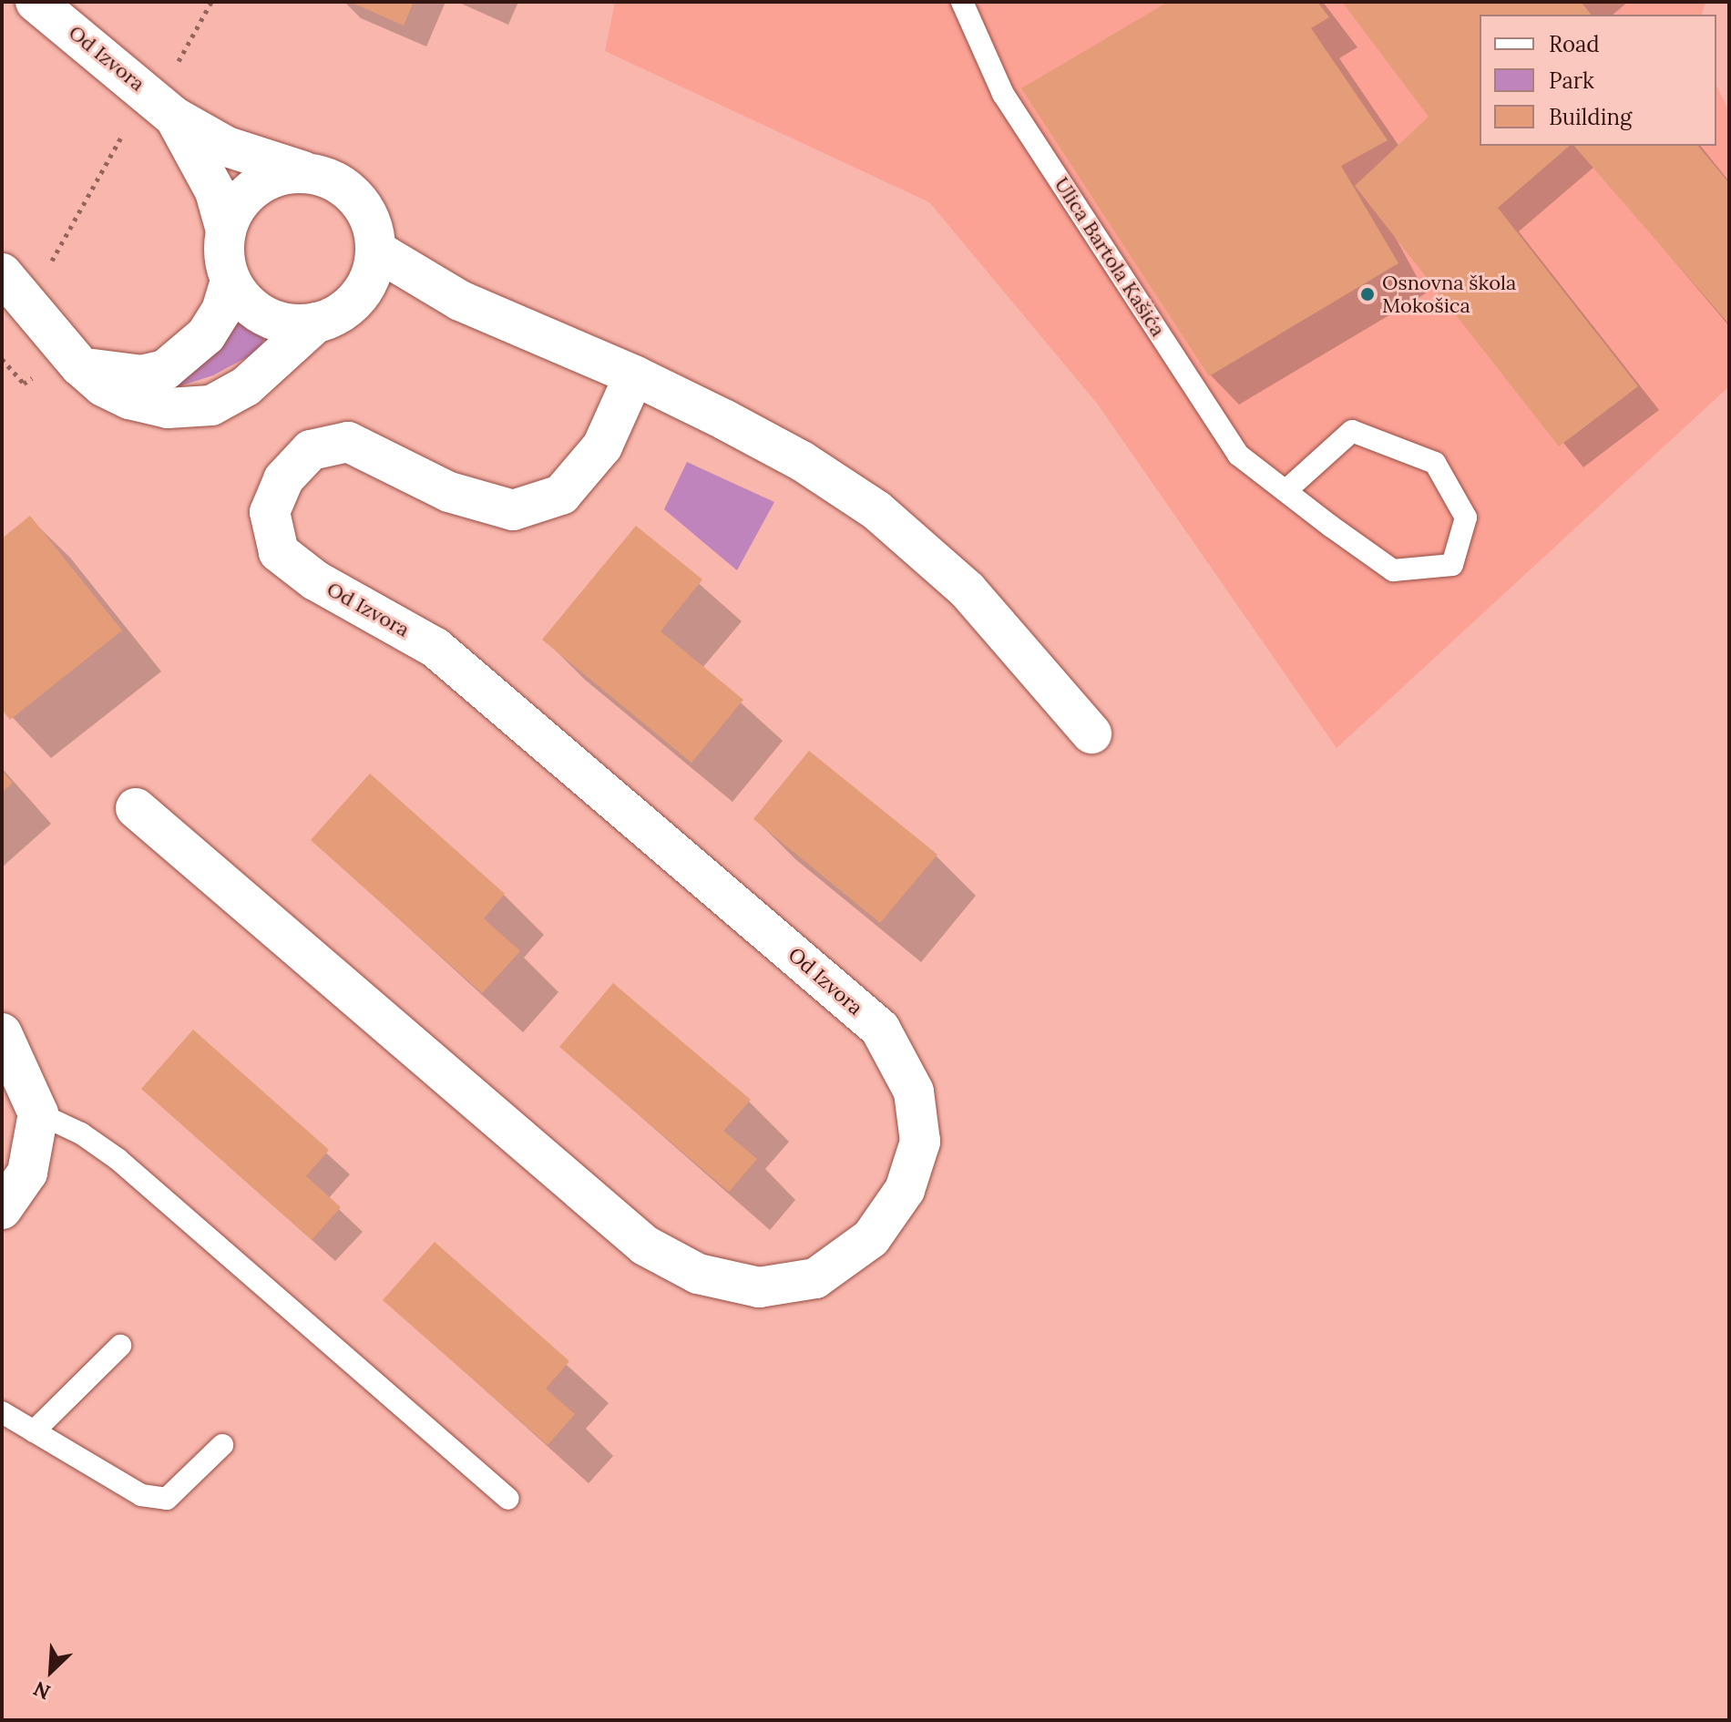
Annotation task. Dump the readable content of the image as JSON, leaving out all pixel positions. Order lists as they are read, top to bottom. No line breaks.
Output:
{"streets":{"street":["Od Izvora"],"lane":["Ulica Bartola Kašića"]},"places":["Osnovna škola Mokošica"],"legend":["Road","Park","Building"],"north":"bottom left"}
